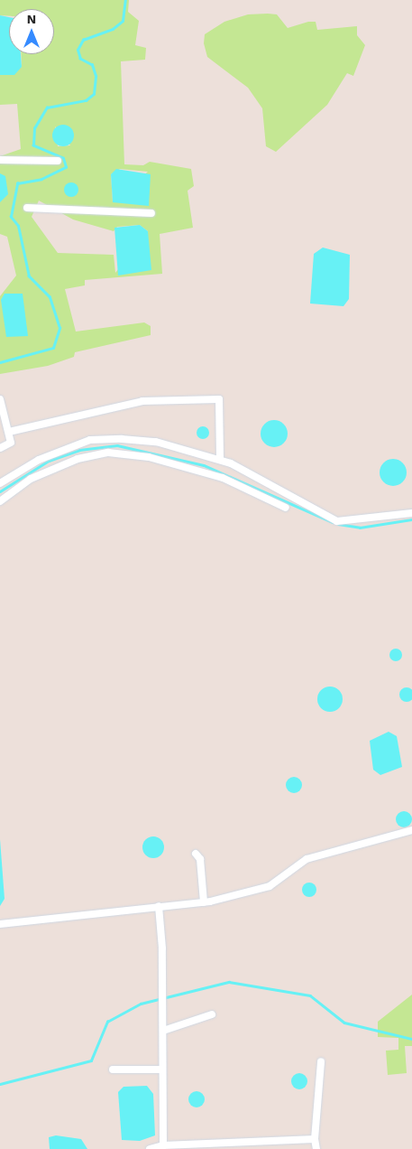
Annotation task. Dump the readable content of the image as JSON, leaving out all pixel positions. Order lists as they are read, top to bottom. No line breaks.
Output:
{"north":"top"}
